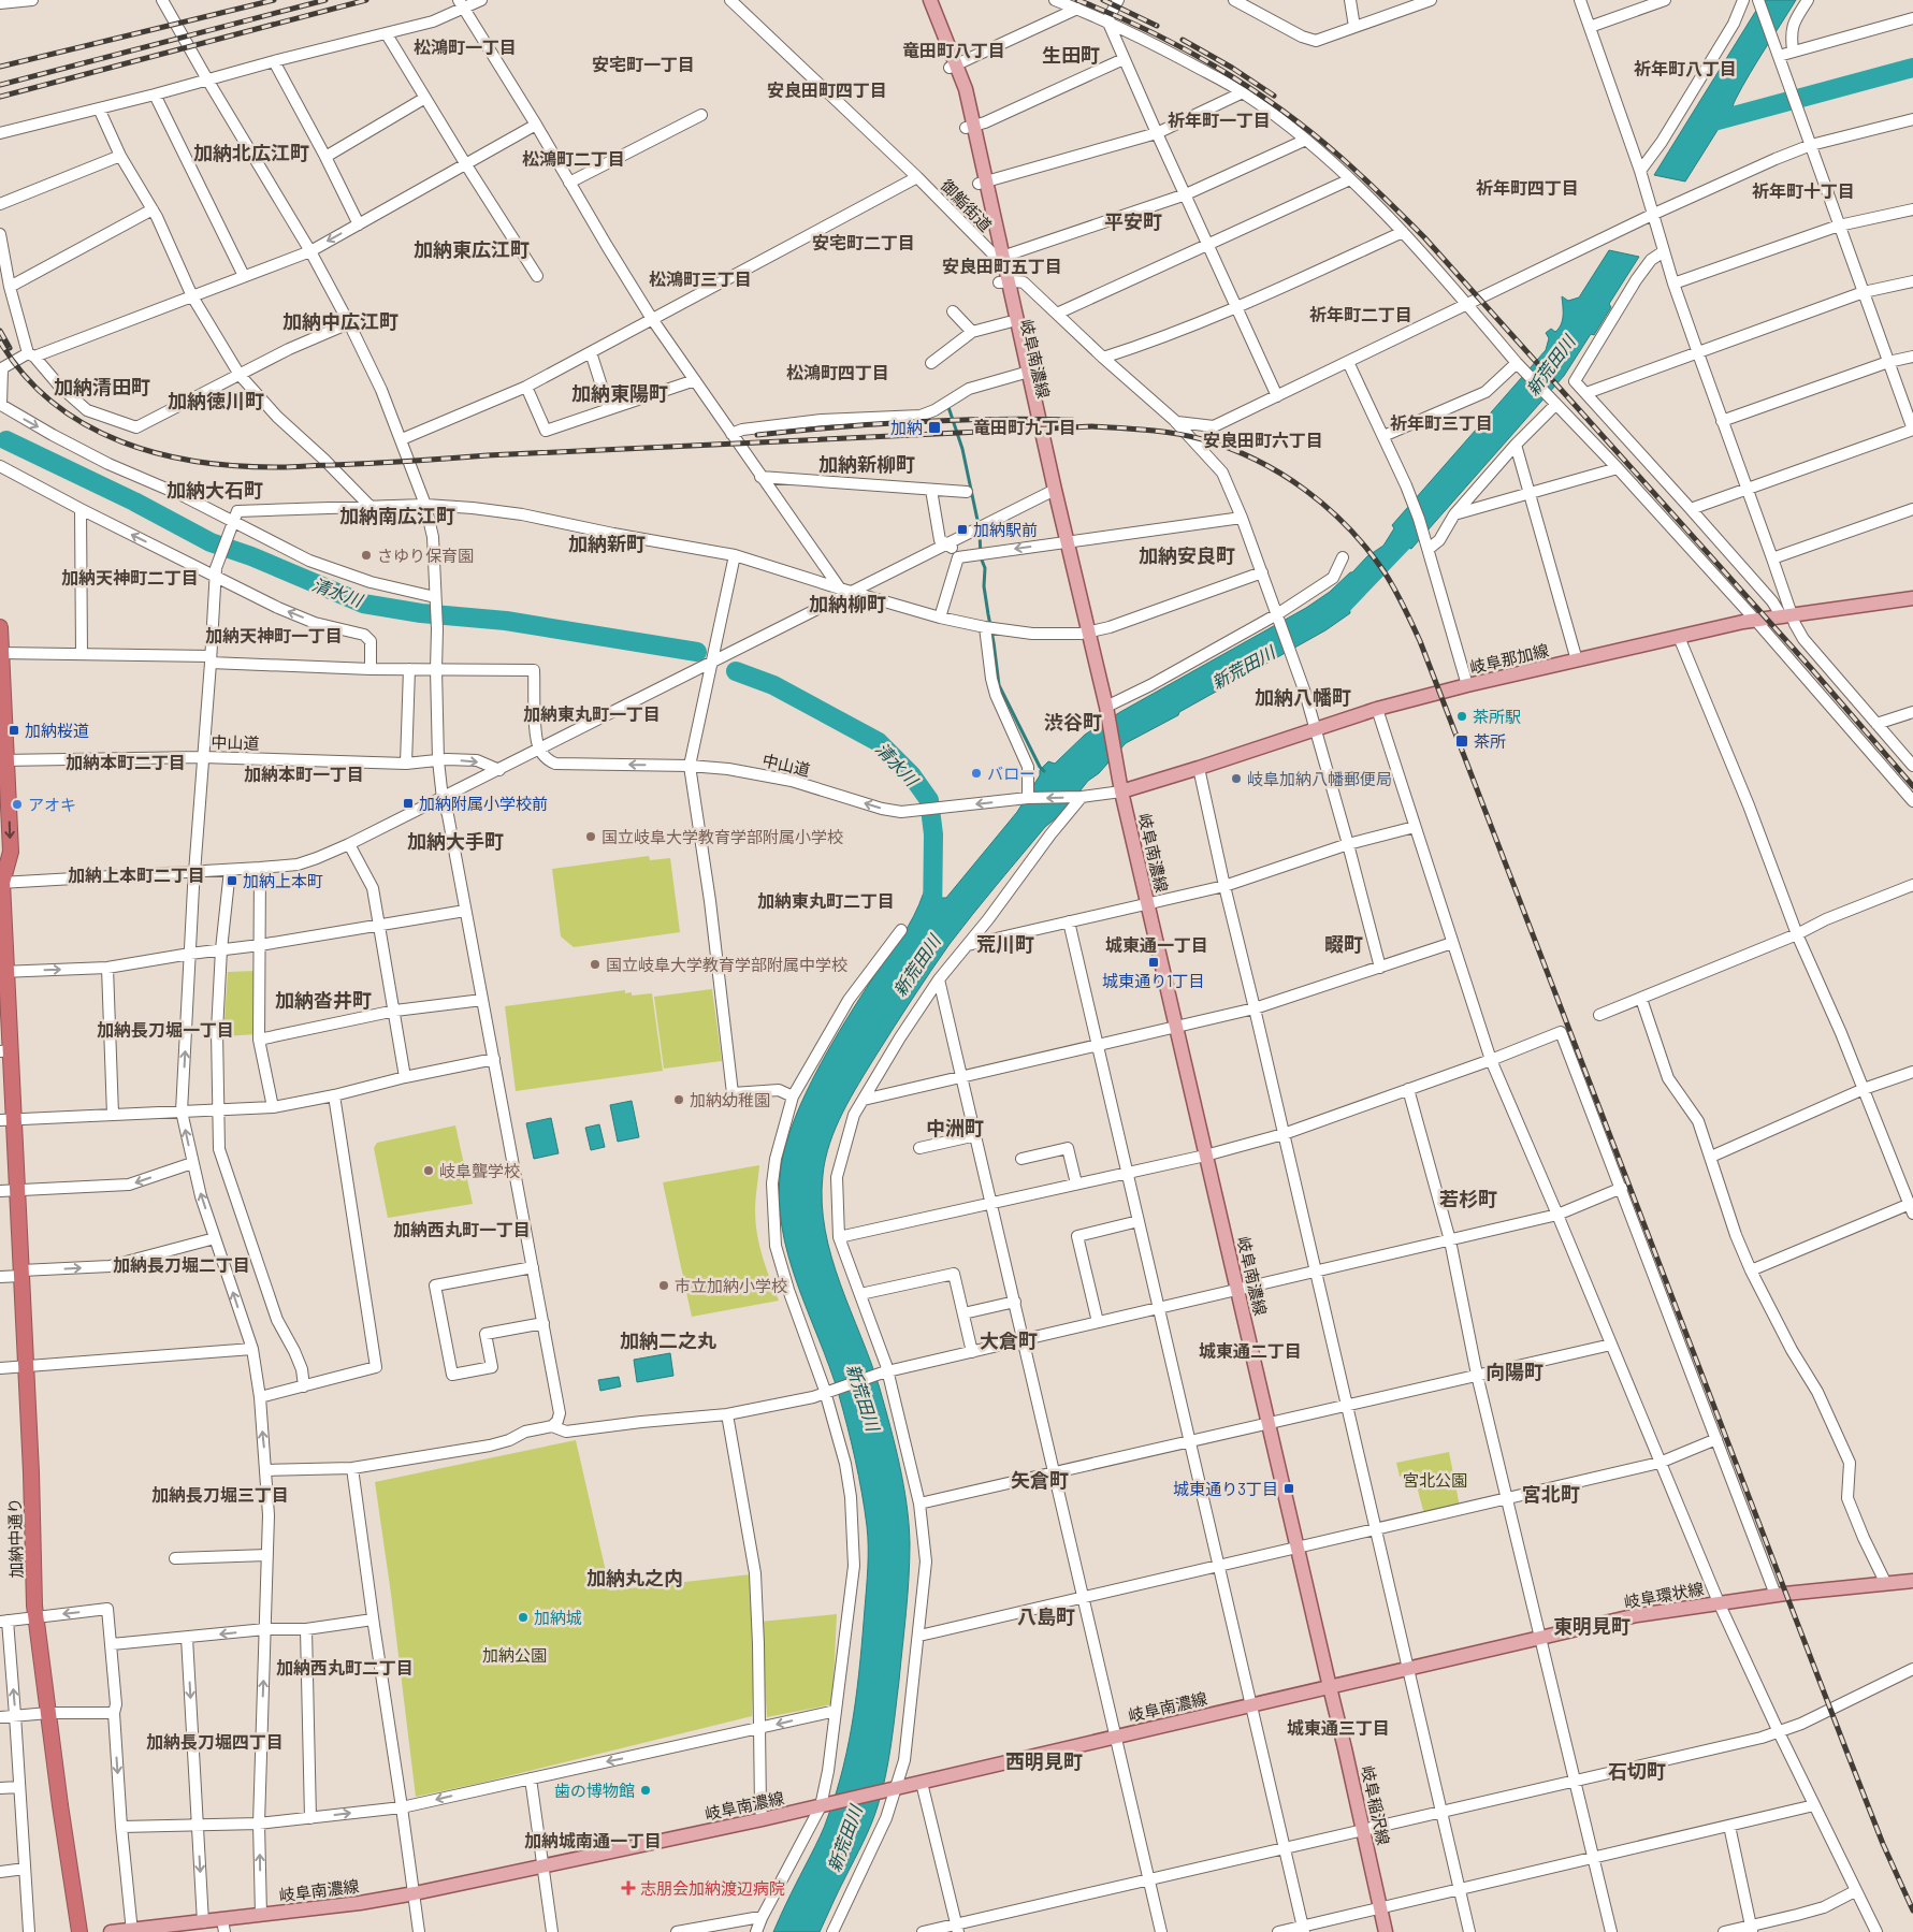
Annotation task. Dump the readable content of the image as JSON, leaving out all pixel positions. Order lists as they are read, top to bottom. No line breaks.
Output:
{"streets":{"highway":["加納中通り"],"main road":["岐阜南濃線","岐阜那加線","岐阜環状線","岐阜稲沢線"],"street":["御鮨街道","中山道"]},"crossings":[["御鮨街道","岐阜南濃線"],["岐阜南濃線","岐阜那加線"],["岐阜南濃線","中山道"],["岐阜南濃線","岐阜環状線"],["岐阜南濃線","岐阜稲沢線"],["岐阜那加線","中山道"],["中山道","加納中通り"],["岐阜環状線","岐阜稲沢線"]],"districts":["松鴻町一丁目","竜田町八丁目","生田町","安宅町一丁目","祈年町八丁目","安良田町四丁目","祈年町一丁目","加納北広江町","松鴻町二丁目","祈年町四丁目","祈年町十丁目","平安町","安宅町二丁目","加納東広江町","安良田町五丁目","松鴻町三丁目","祈年町二丁目","加納中広江町","松鴻町四丁目","加納清田町","加納東陽町","加納徳川町","祈年町三丁目","竜田町九丁目","安良田町六丁目","加納新柳町","加納大石町","加納南広江町","加納新町","加納安良町","加納天神町二丁目","加納柳町","加納天神町一丁目","加納八幡町","加納東丸町一丁目","渋谷町","加納本町二丁目","加納本町一丁目","加納大手町","加納上本町二丁目","加納東丸町二丁目","荒川町","城東通一丁目","畷町","加納沓井町","加納長刀堀一丁目","中洲町","若杉町","加納西丸町一丁目","加納長刀堀二丁目","加納二之丸","大倉町","城東通二丁目","向陽町","矢倉町","加納長刀堀三丁目","宮北町","加納丸之内","八島町","東明見町","加納西丸町二丁目","城東通三丁目","加納長刀堀四丁目","西明見町","石切町","加納城南通一丁目"],"water":["新荒田川","清水川"],"parks":["宮北公園","加納公園"],"places":{"transit":["加納","加納駅前","加納桜道","茶所","加納附属小学校前","加納上本町","城東通り1丁目","城東通り3丁目"],"other":["さゆり保育園","茶所駅","バロー","岐阜加納八幡郵便局","アオキ","国立岐阜大学教育学部附属小学校","国立岐阜大学教育学部附属中学校","加納幼稚園","岐阜聾学校","市立加納小学校","加納城","歯の博物館"],"health":["志朋会加納渡辺病院"]}}
